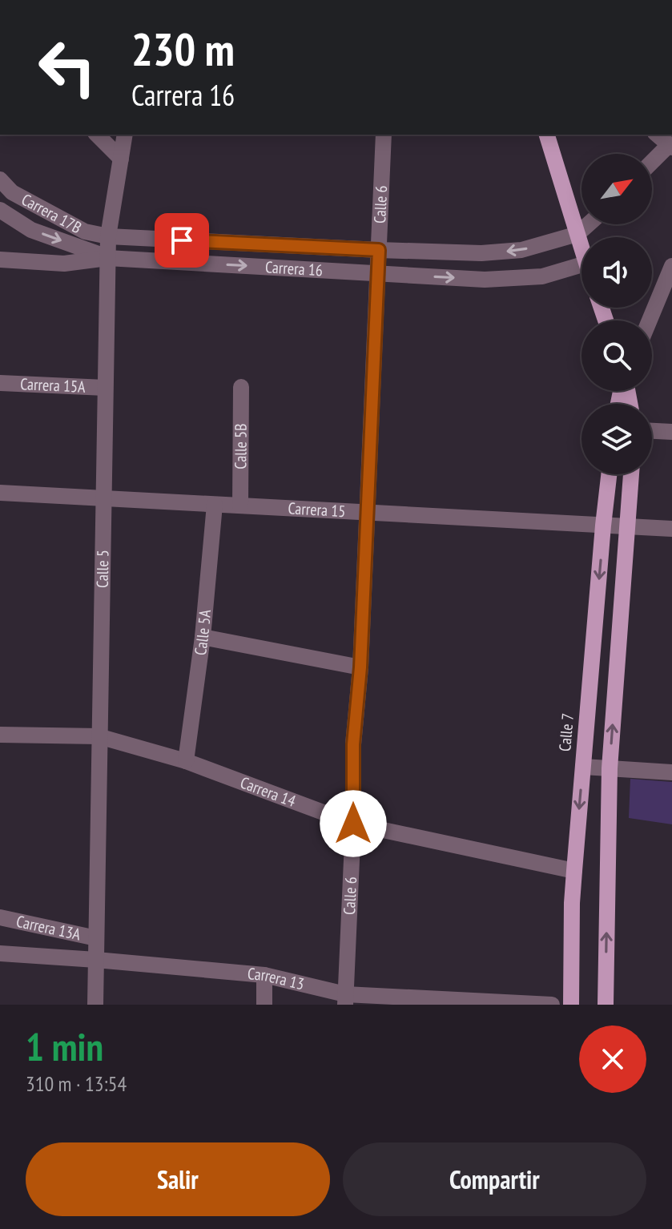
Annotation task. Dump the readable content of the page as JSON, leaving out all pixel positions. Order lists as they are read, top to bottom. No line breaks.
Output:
{"streets":{"main road":["Calle 7"],"street":["Calle 6","Carrera 17B","Carrera 16","Carrera 15A","Calle 5B","Carrera 15","Calle 5","Calle 5A","Carrera 14","Carrera 13A","Carrera 13"]},"crossings":[["Calle 6","Carrera 16"],["Calle 6","Carrera 15"],["Calle 6","Carrera 14"],["Calle 6","Carrera 13"],["Carrera 17B","Carrera 16"],["Carrera 17B","Calle 5"],["Carrera 16","Calle 5"],["Carrera 15A","Calle 5"],["Calle 5B","Carrera 15"],["Carrera 15","Calle 5"],["Carrera 15","Calle 5A"],["Carrera 15","Calle 7"],["Calle 5","Carrera 14"],["Calle 5","Carrera 13A"],["Calle 5","Carrera 13"],["Calle 5A","Carrera 14"],["Calle 7","Carrera 14"]],"north":"top right","page":{"turn":["230 m","Carrera 16"],"heading":["1 min","310 m · 13:54"],"buttons":["Salir","Compartir"]}}
